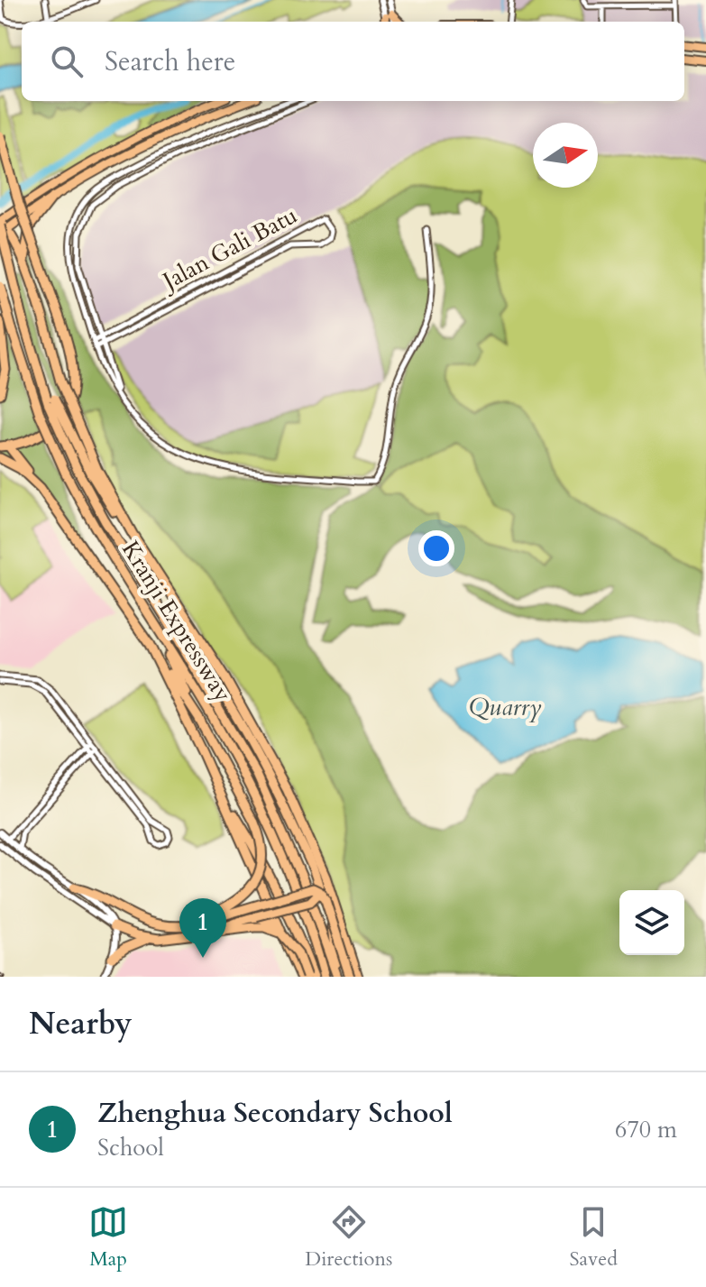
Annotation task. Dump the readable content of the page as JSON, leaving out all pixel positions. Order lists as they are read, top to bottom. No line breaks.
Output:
{"streets":{"highway":["Kranji Expressway"],"street":["Jalan Gali Batu"]},"water":["Quarry"],"north":"right","page":{"search":"Search here","pins":"1","heading":"Nearby","list":[{"mark":"1","name":"Zhenghua Secondary School","note":"School","value":"670 m"}],"nav":["Map","Directions","Saved"]}}
